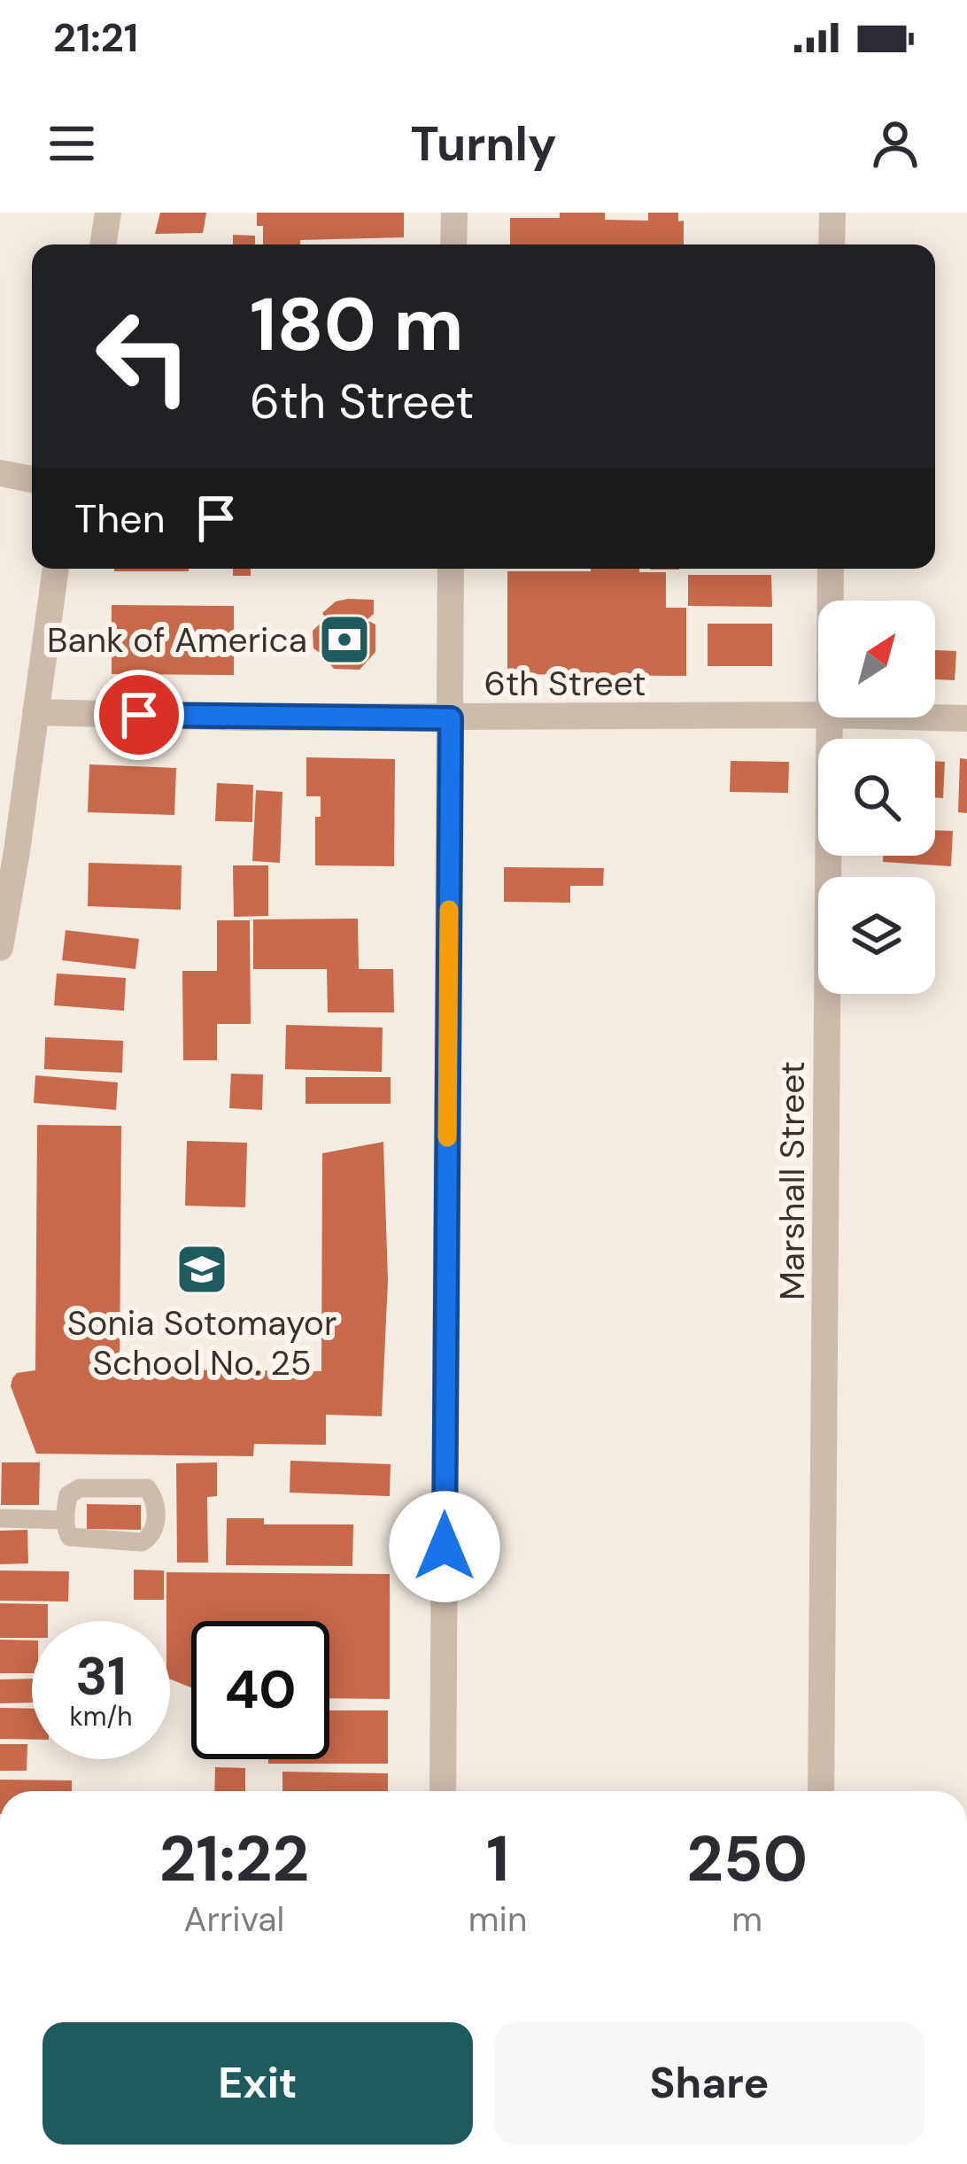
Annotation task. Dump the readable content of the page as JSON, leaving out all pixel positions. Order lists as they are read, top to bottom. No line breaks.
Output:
{"streets":{"street":["6th Street","Marshall Street"]},"places":{"bank":["Bank of America"],"school or university":["Sonia Sotomayor School No. 25"]},"north":"top right","page":{"status":"21:21","header":"Turnly","turn":["180 m","6th Street"],"then":"Then","speed":"31 km/h","limit":"40","eta":["21:22","Arrival","1","min","250","m"],"buttons":["Exit","Share"]}}
